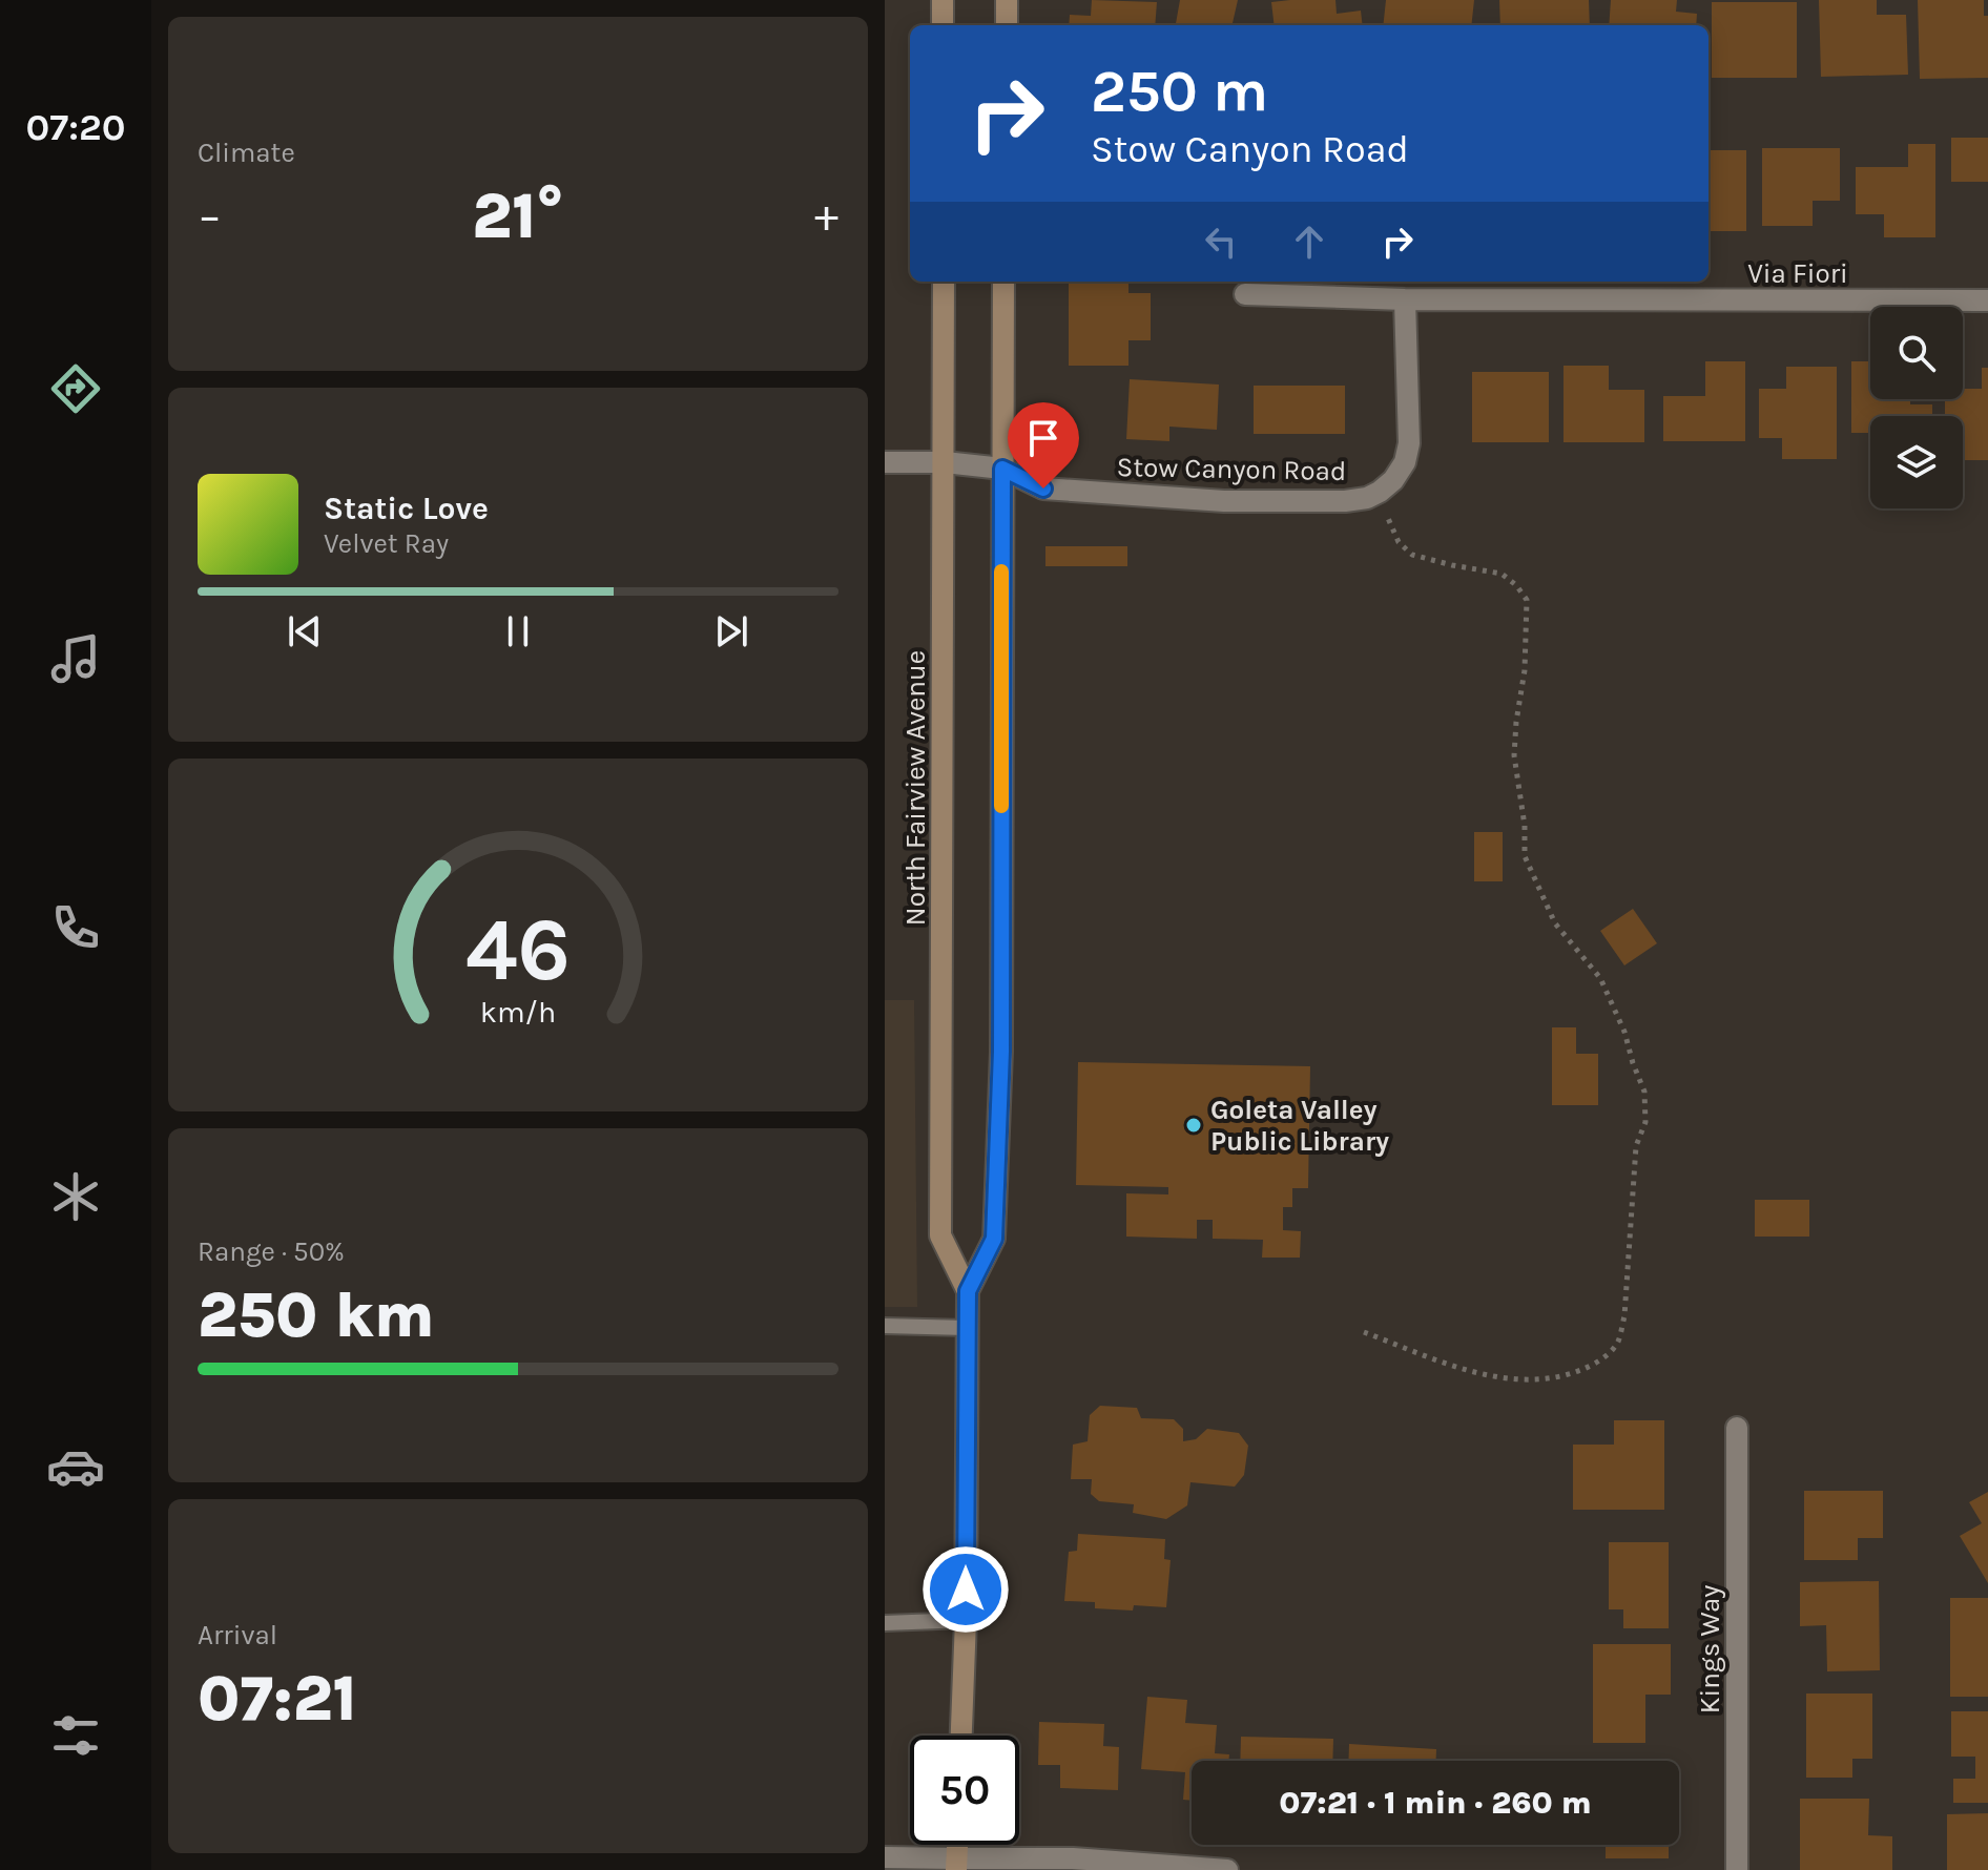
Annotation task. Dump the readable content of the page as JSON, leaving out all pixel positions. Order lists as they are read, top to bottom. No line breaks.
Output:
{"streets":{"main road":["North Fairview Avenue"],"street":["Via Fiori","Stow Canyon Road","Kings Way"]},"crossings":[["Stow Canyon Road","North Fairview Avenue"]],"places":["Goleta Valley Public Library"],"page":{"tabs":"07:20","tile":["Climate",["Range · 50%","250 km"],["Arrival","07:21"]],"turn":["250 m","Stow Canyon Road"],"heat":["−","21°","+"],"song":["Static Love","Velvet Ray"],"limit":"50","trip":"07:21 · 1 min · 260 m","gauge":["46","km/h"]}}
